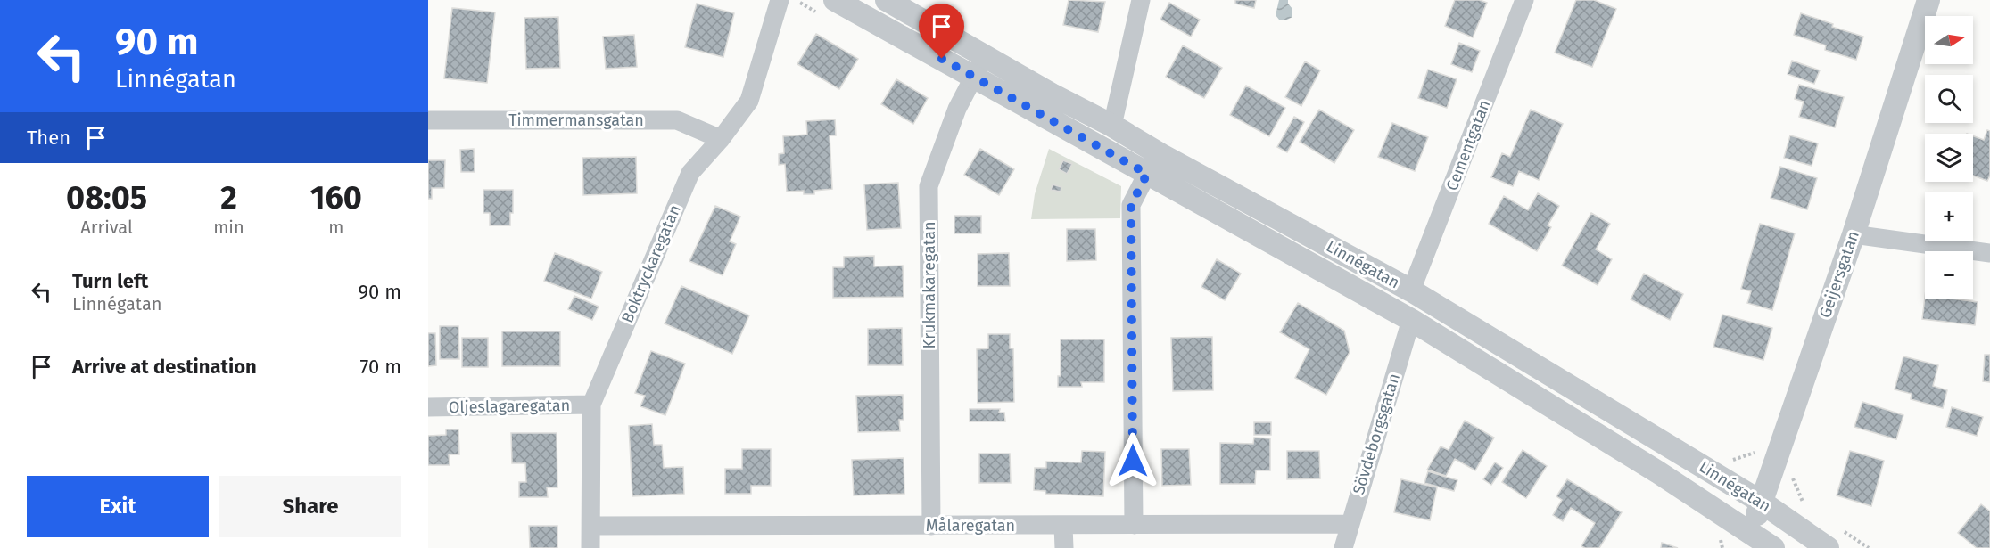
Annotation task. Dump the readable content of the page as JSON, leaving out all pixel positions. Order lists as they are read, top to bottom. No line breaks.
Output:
{"streets":{"street":["Timmermansgatan","Cementgatan","Boktryckaregatan","Linnégatan","Geijersgatan","Krukmakaregatan","Oljeslagaregatan","Sövdeborgsgatan","Målaregatan"]},"crossings":[["Timmermansgatan","Boktryckaregatan"],["Cementgatan","Linnégatan"],["Boktryckaregatan","Oljeslagaregatan"],["Boktryckaregatan","Målaregatan"],["Linnégatan","Geijersgatan"],["Linnégatan","Krukmakaregatan"],["Linnégatan","Sövdeborgsgatan"],["Krukmakaregatan","Målaregatan"],["Sövdeborgsgatan","Målaregatan"]],"north":"right","page":{"turn":["90 m","Linnégatan"],"map_buttons":["+","−"],"then":"Then","eta":["08:05","Arrival","2","min","160","m"],"list":[{"name":"Turn left","note":"Linnégatan","value":"90 m"},{"name":"Arrive at destination","value":"70 m"}],"buttons":["Exit","Share"]}}
